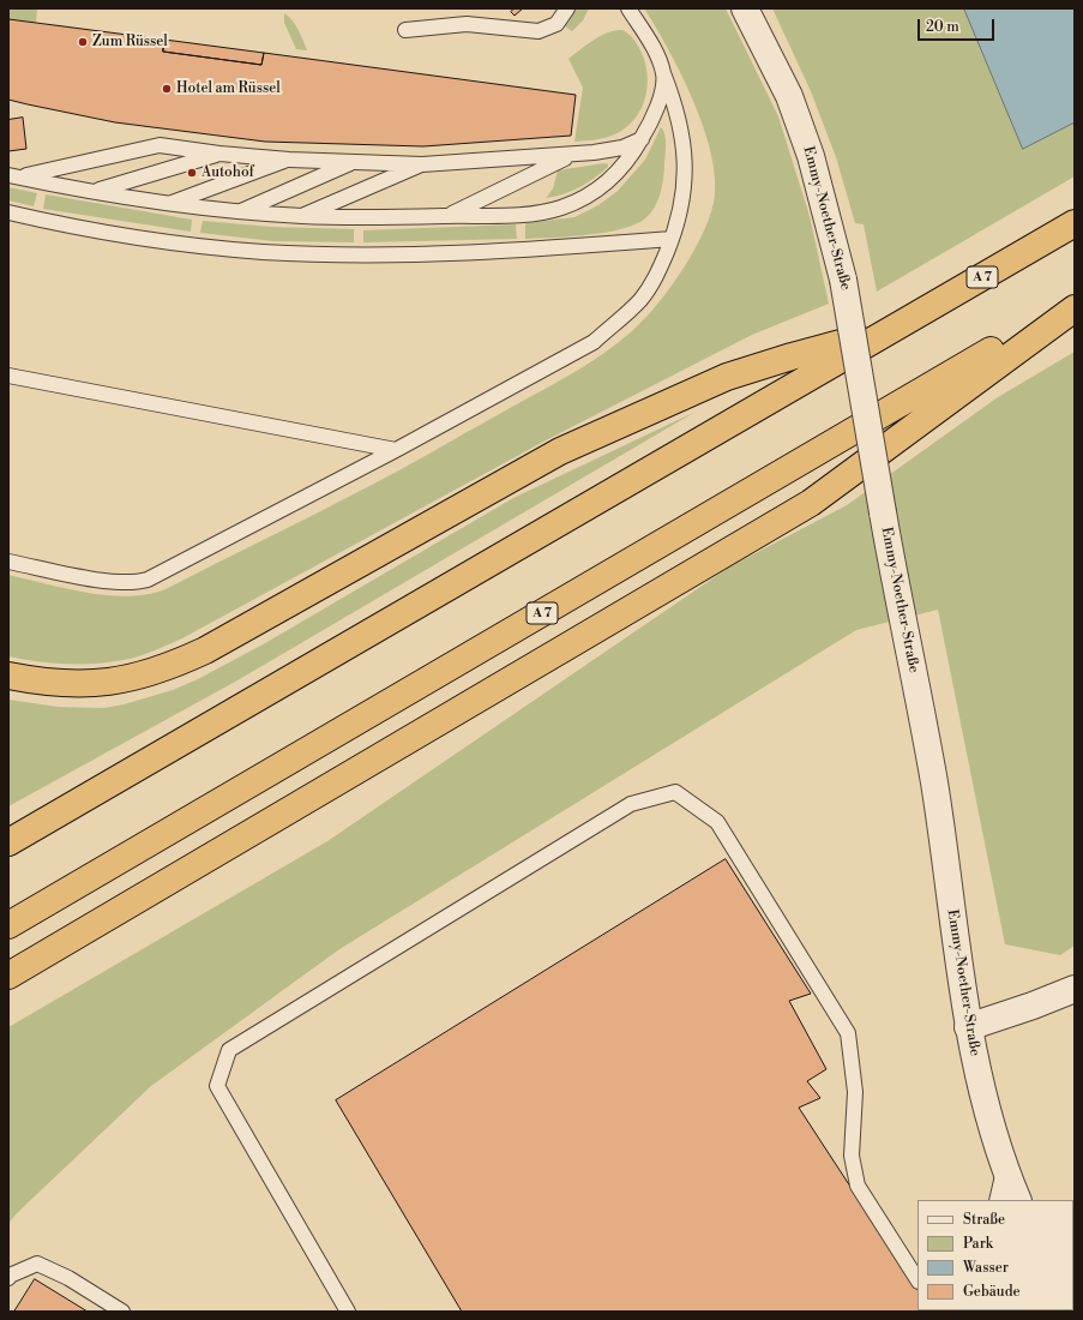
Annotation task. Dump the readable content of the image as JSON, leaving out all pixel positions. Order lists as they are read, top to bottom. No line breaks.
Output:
{"streets":{"highway":["A 7"],"street":["Emmy-Noether-Straße"]},"places":["Zum Rüssel","Hotel am Rüssel","Autohof"],"legend":["Straße","Park","Wasser","Gebäude"],"scale_bar":"20 m"}
